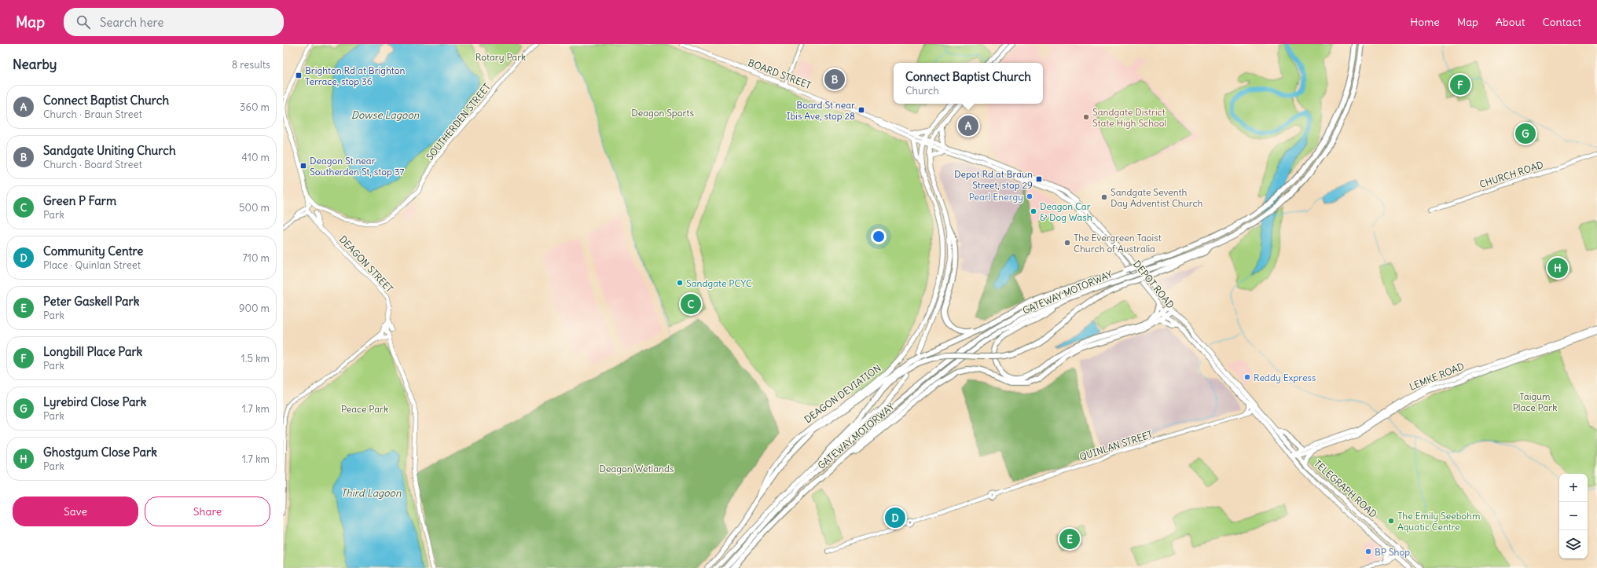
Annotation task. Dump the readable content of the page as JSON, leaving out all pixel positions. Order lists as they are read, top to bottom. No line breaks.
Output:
{"streets":{"highway":["GATEWAY MOTORWAY"],"main road":["BOARD STREET","SOUTHERDEN STREET","DEAGON STREET","DEPOT ROAD","LEMKE ROAD","DEAGON DEVIATION","TELEGRAPH ROAD"],"street":["CHURCH ROAD","QUINLAN STREET"]},"crossings":[["BOARD STREET","DEPOT ROAD"],["BOARD STREET","DEAGON DEVIATION"],["SOUTHERDEN STREET","DEAGON STREET"],["DEPOT ROAD","LEMKE ROAD"],["DEPOT ROAD","DEAGON DEVIATION"],["DEPOT ROAD","QUINLAN STREET"],["DEPOT ROAD","TELEGRAPH ROAD"],["LEMKE ROAD","TELEGRAPH ROAD"]],"water":["Dowse Lagoon","Third Lagoon"],"parks":["Rotary Park","Deagon Sports","Taigum Place Park","Peace Park","Deagon Wetlands"],"places":{"transit":["Brighton Rd at Brighton Terrace, stop 36","Board St near Ibis Ave, stop 28","Deagon St near Southerden St, stop 37","Depot Rd at Braun Street, stop 29"],"other":["Sandgate District State High School","Pearl Energy","Sandgate Seventh Day Adventist Church","Deagon Car & Dog Wash","The Evergreen Taoist Church of Australia","Sandgate PCYC","Reddy Express","The Emily Seebohm Aquatic Centre","BP Shop"]},"page":{"header":"Map","search":"Search here","nav":["Home","Map","About","Contact"],"heading":["Nearby","8 results"],"popup":["Connect Baptist Church","Church"],"pins":["B","F","A","G","H","C","D","E"],"list":[{"mark":"A","name":"Connect Baptist Church","note":"Church · Braun Street","value":"360 m"},{"mark":"B","name":"Sandgate Uniting Church","note":"Church · Board Street","value":"410 m"},{"mark":"C","name":"Green P Farm","note":"Park","value":"500 m"},{"mark":"D","name":"Community Centre","note":"Place · Quinlan Street","value":"710 m"},{"mark":"E","name":"Peter Gaskell Park","note":"Park","value":"900 m"},{"mark":"F","name":"Longbill Place Park","note":"Park","value":"1.5 km"},{"mark":"G","name":"Lyrebird Close Park","note":"Park","value":"1.7 km"},{"mark":"H","name":"Ghostgum Close Park","note":"Park","value":"1.7 km"}],"map_buttons":["+","−"],"buttons":["Save","Share"]}}
